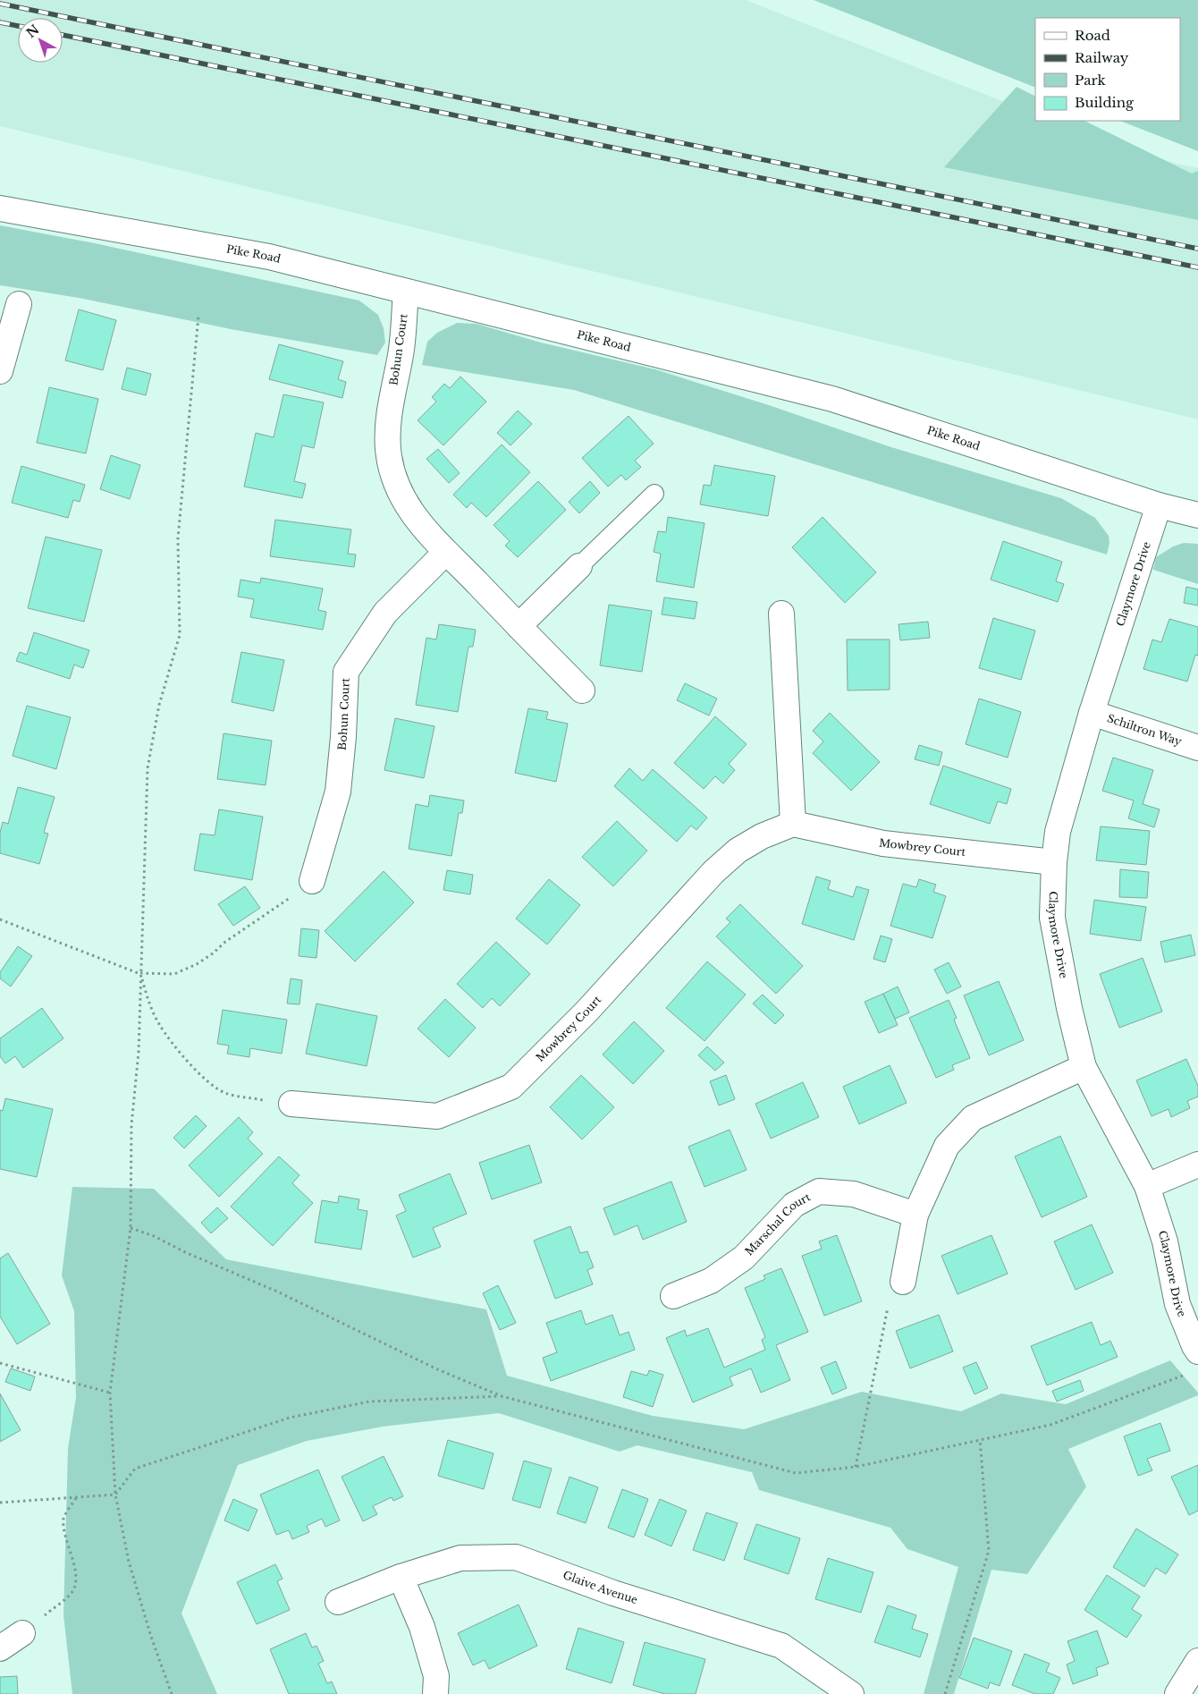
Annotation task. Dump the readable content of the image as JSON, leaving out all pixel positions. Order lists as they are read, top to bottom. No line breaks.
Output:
{"streets":{"street":["Pike Road","Bohun Court","Claymore Drive","Schiltron Way","Mowbrey Court","Marschal Court","Glaive Avenue"]},"crossings":[["Pike Road","Bohun Court"],["Pike Road","Claymore Drive"],["Claymore Drive","Schiltron Way"],["Claymore Drive","Mowbrey Court"]],"legend":["Road","Railway","Park","Building"],"north":"top left"}
